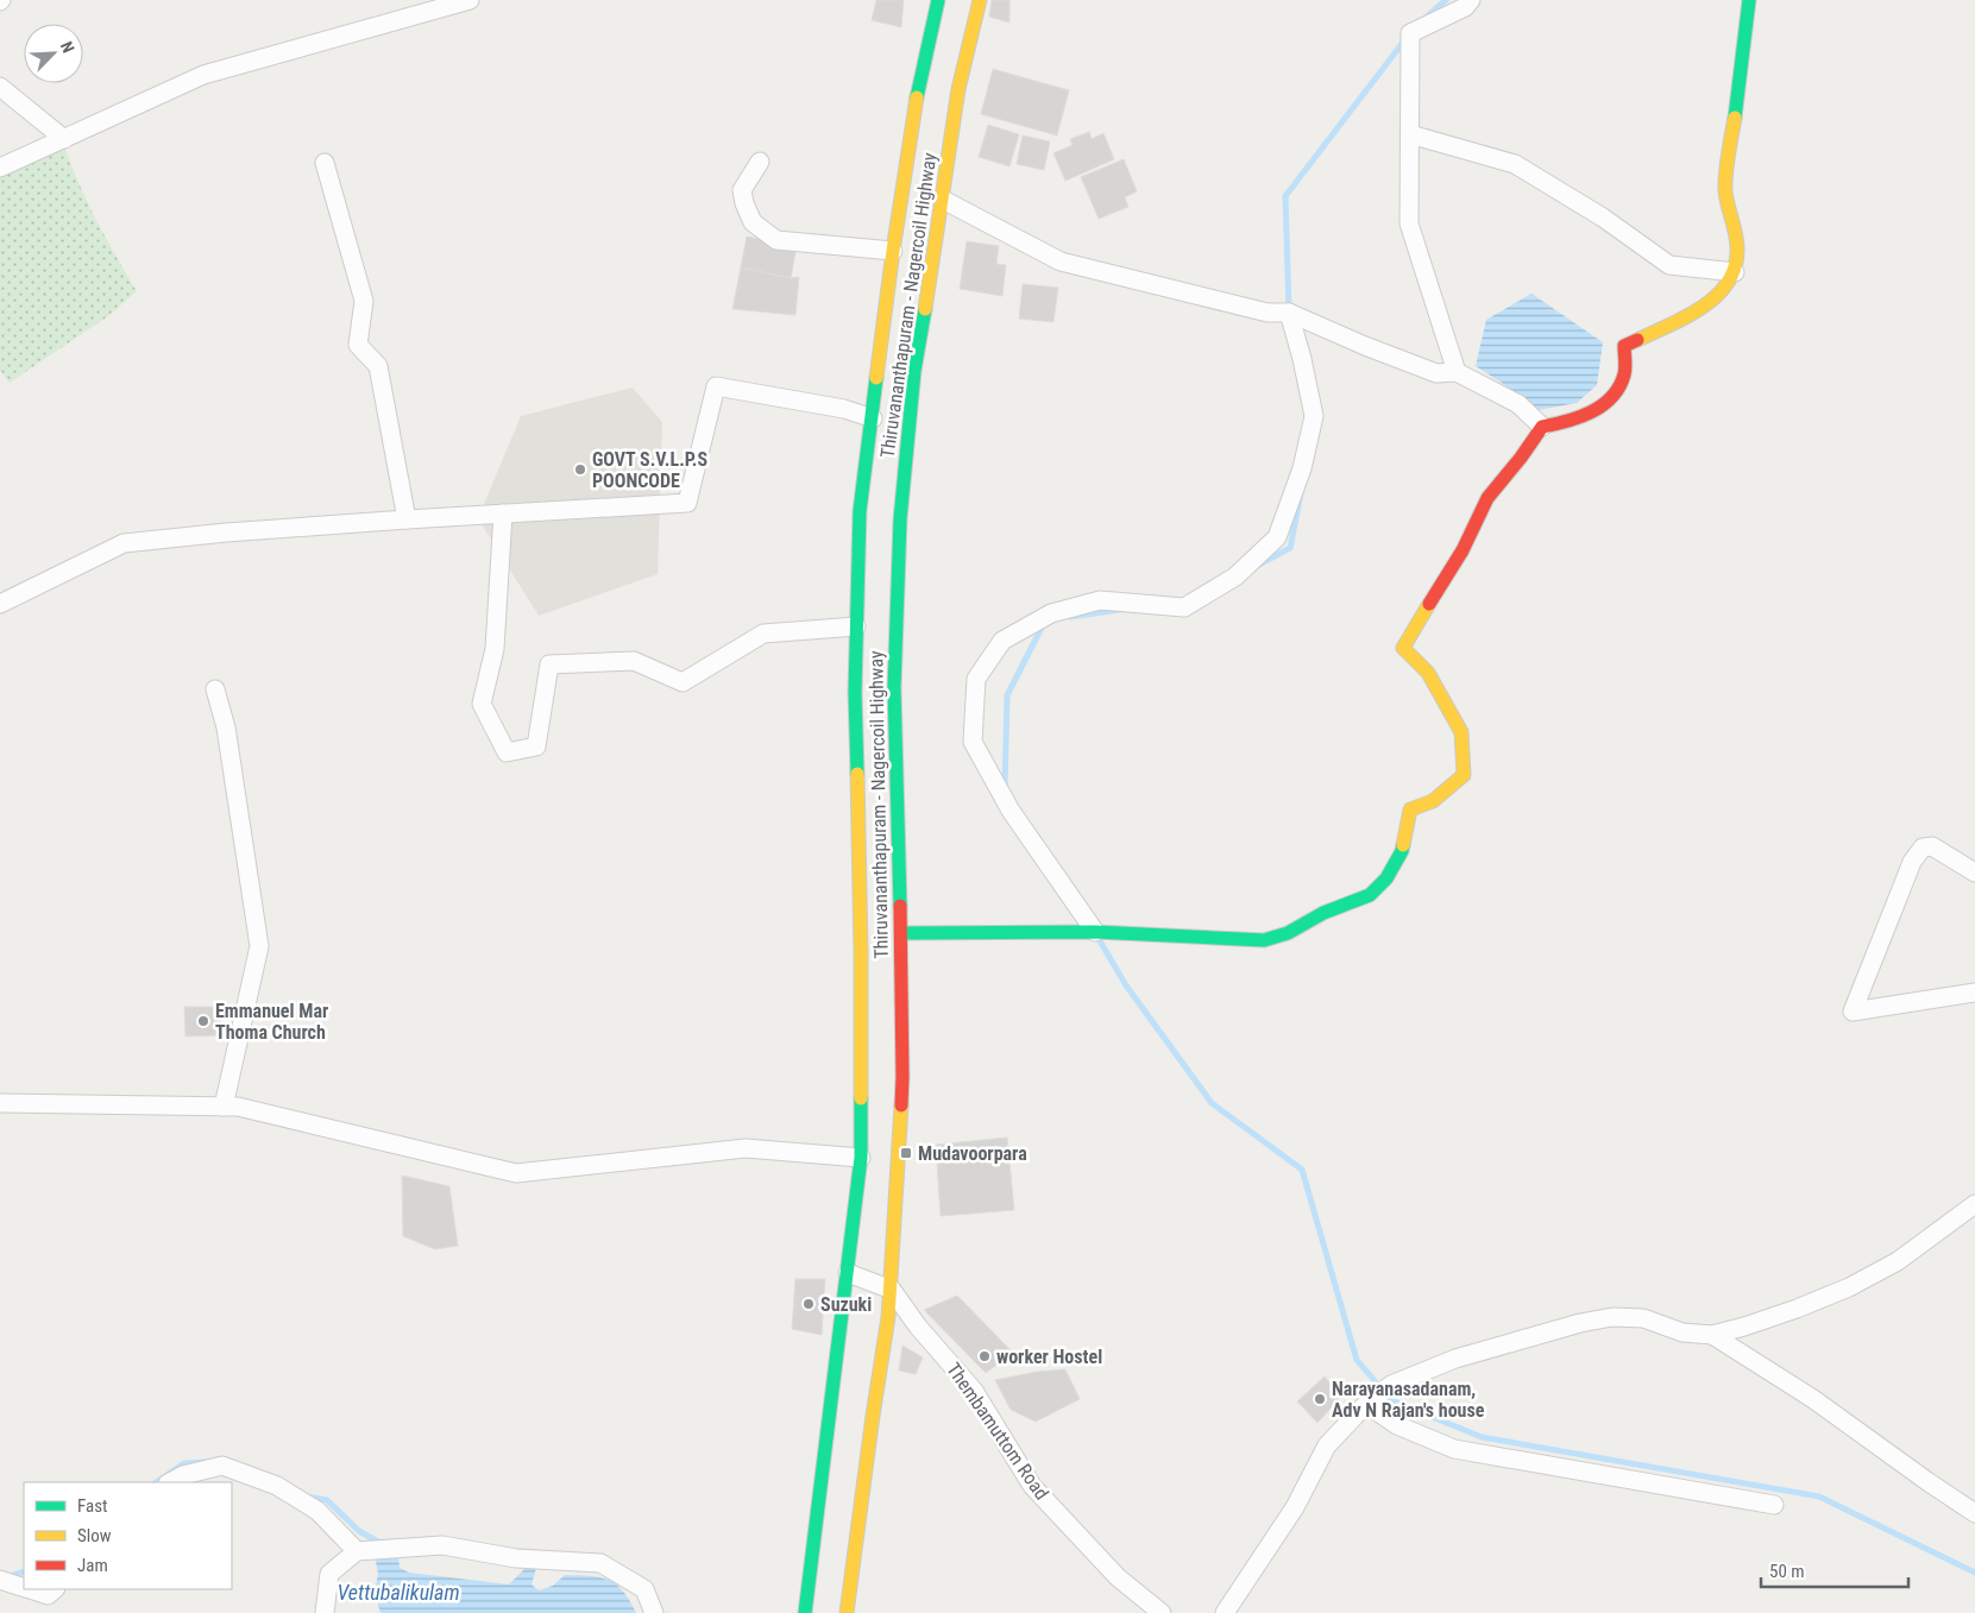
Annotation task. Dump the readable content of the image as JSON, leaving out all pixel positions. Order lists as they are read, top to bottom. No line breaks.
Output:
{"streets":{"main road":["Thiruvananthapuram - Nagercoil Highway"],"street":["Thembamuttom Road"]},"crossings":[["Thiruvananthapuram - Nagercoil Highway","Thembamuttom Road"]],"water":["Vettubalikulam"],"places":{"other":["GOVT S.V.L.P.S POONCODE","Emmanuel Mar Thoma Church","Suzuki","worker Hostel","Narayanasadanam, Adv N Rajan's house"],"transit":["Mudavoorpara"]},"legend":["Fast","Slow","Jam"],"scale_bar":"50 m","north":"top right"}
